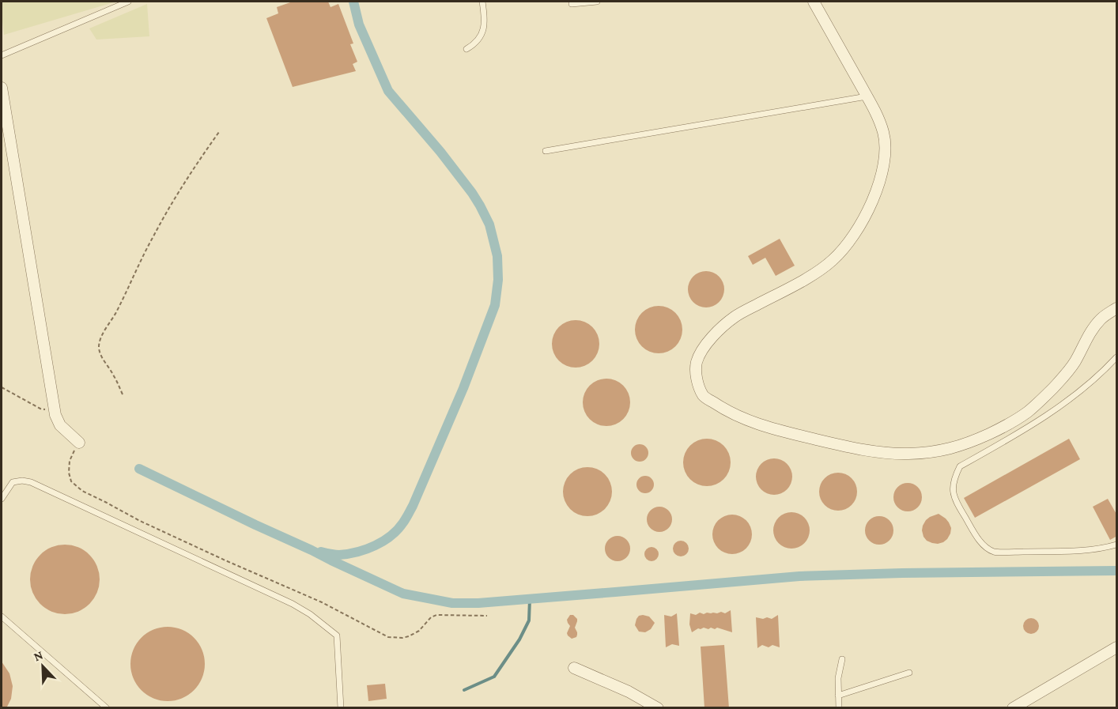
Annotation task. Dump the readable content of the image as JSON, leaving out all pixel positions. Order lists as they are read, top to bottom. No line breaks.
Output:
{"north":"top left"}
